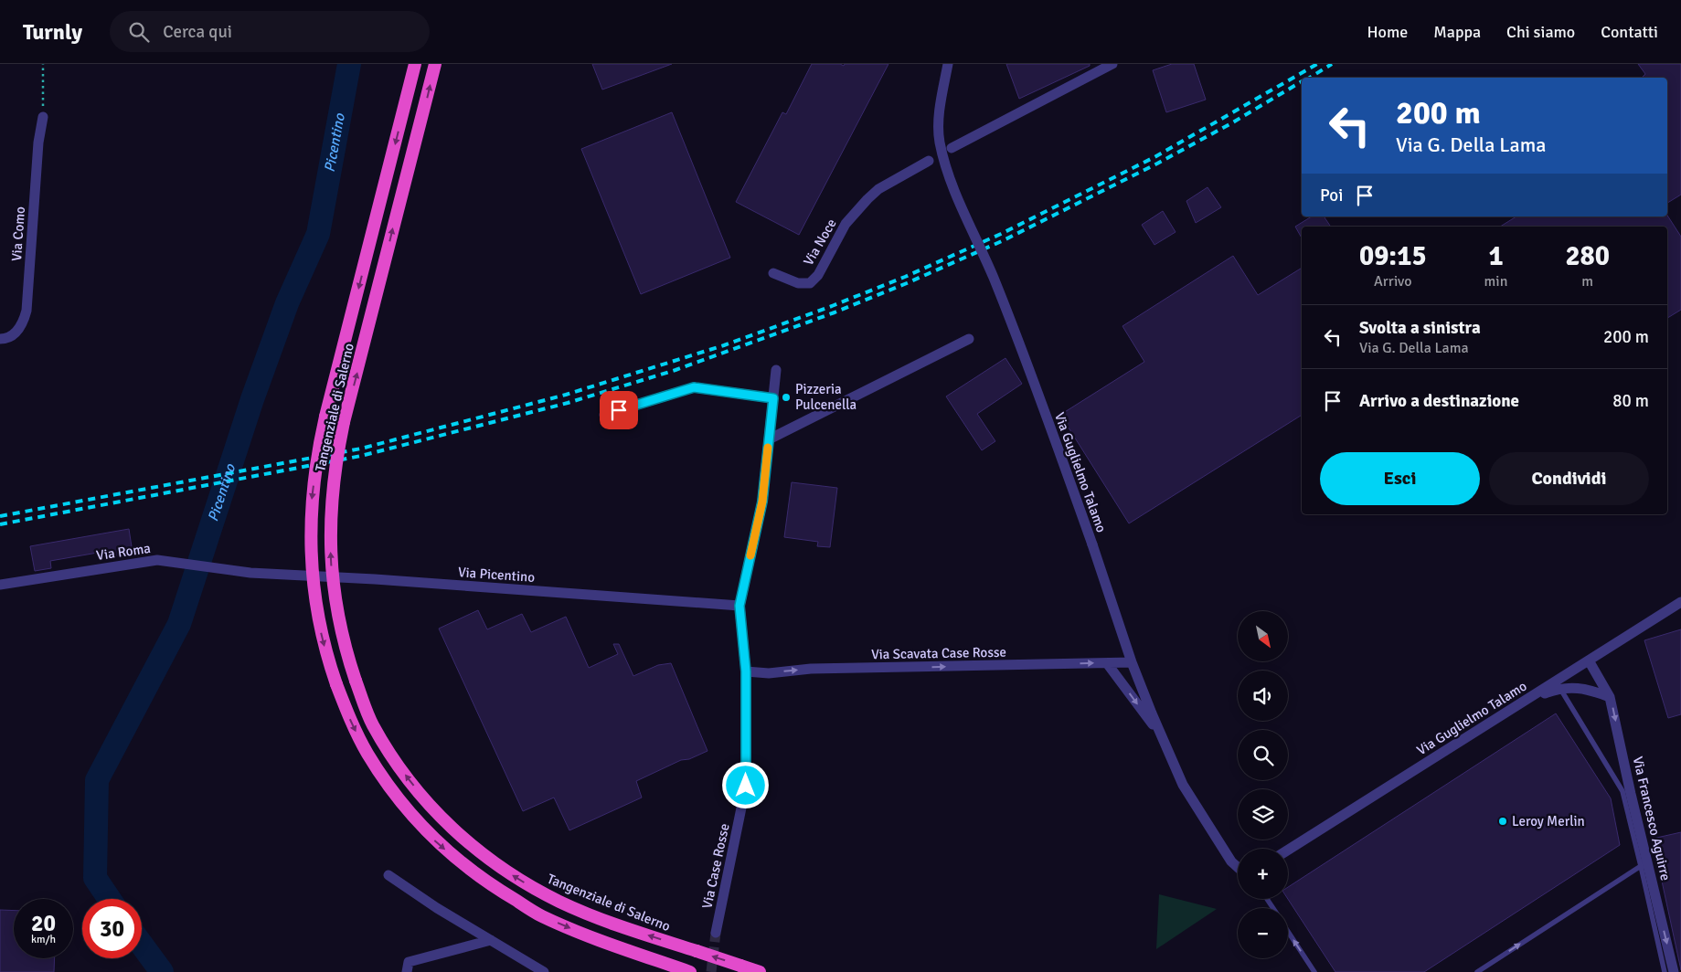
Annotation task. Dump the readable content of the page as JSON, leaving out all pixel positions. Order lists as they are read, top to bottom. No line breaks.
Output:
{"streets":{"highway":["Tangenziale di Salerno"],"street":["Via Como","Via Noce","Via Guglielmo Talamo","Via Roma","Via Picentino","Via Scavata Case Rosse","Via Francesco Aguirre","Via Case Rosse"]},"crossings":[["Via Guglielmo Talamo","Via Scavata Case Rosse"],["Via Guglielmo Talamo","Via Francesco Aguirre"],["Via Roma","Via Picentino"],["Via Picentino","Via Case Rosse"],["Via Scavata Case Rosse","Via Case Rosse"]],"one_way":["Via Scavata Case Rosse","Via Francesco Aguirre"],"water":["Picentino"],"places":["Pizzeria Pulcenella","Leroy Merlin"],"north":"bottom right","page":{"header":"Turnly","search":"Cerca qui","nav":["Home","Mappa","Chi siamo","Contatti"],"turn":["200 m","Via G. Della Lama"],"then":"Poi","eta":["09:15","Arrivo","1","min","280","m"],"list":[{"name":"Svolta a sinistra","note":"Via G. Della Lama","value":"200 m"},{"name":"Arrivo a destinazione","value":"80 m"}],"buttons":["Esci","Condividi"],"map_buttons":["+","−"],"speed":"20 km/h","limit":"30"}}
